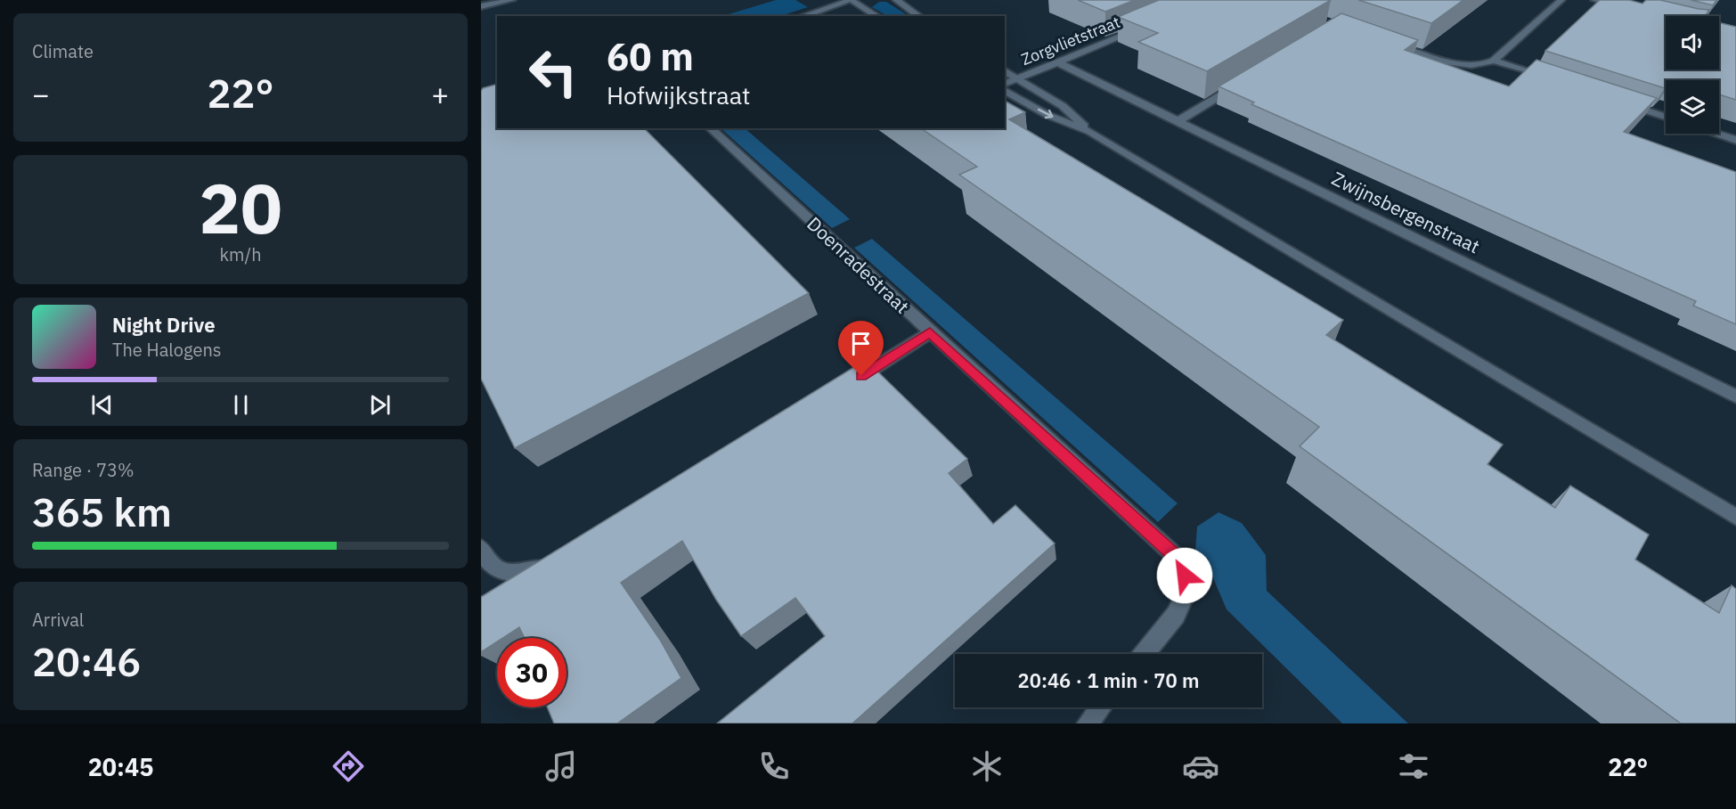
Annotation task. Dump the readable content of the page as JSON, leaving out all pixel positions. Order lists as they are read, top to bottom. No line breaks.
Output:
{"streets":{"street":["Zorgvlietstraat","Zwijnsbergenstraat","Doenradestraat"]},"crossings":[["Zorgvlietstraat","Zwijnsbergenstraat"]],"page":{"tile":["Climate",["20","km/h"],["Range · 73%","365 km"],["Arrival","20:46"]],"turn":["60 m","Hofwijkstraat"],"heat":["−","22°","+"],"song":["Night Drive","The Halogens"],"limit":"30","trip":"20:46 · 1 min · 70 m","tabs":["20:45","22°"]}}
